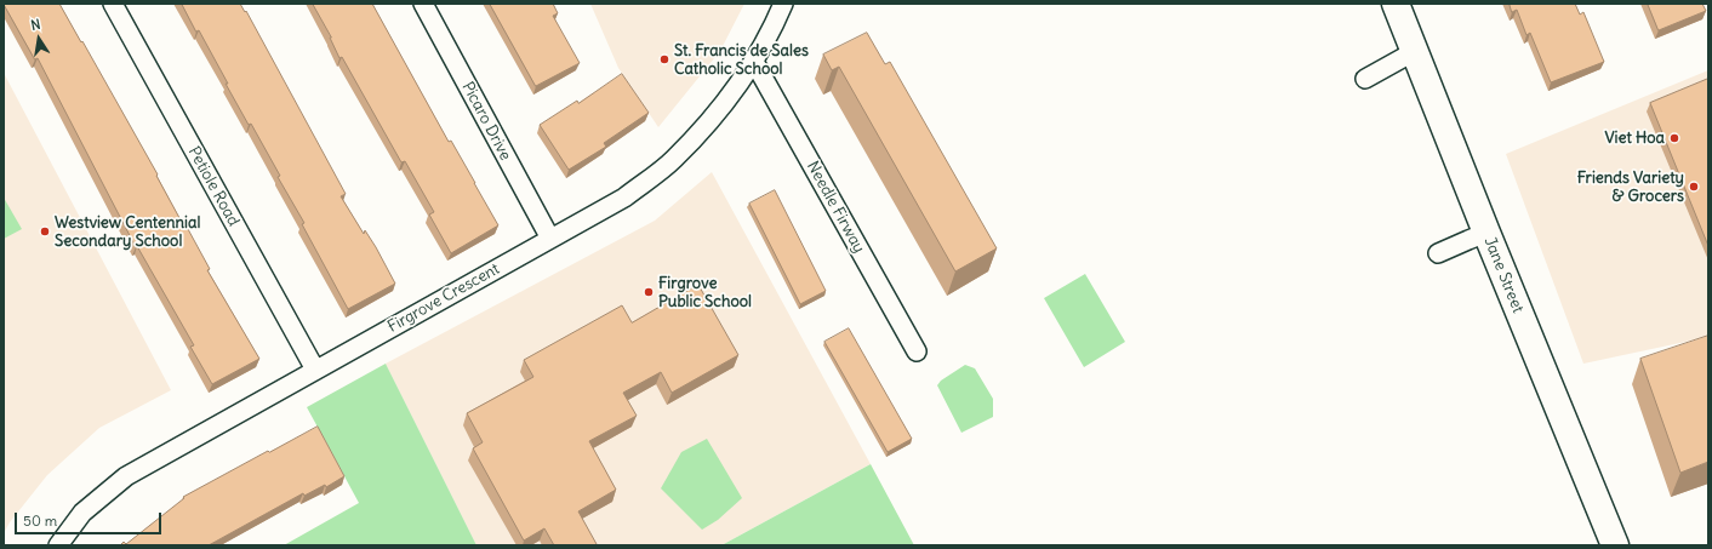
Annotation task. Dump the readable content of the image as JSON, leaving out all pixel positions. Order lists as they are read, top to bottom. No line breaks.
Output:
{"streets":{"main road":["Jane Street"],"street":["Picaro Drive","Petiole Road","Needle Firway","Firgrove Crescent"]},"crossings":[["Picaro Drive","Firgrove Crescent"],["Petiole Road","Firgrove Crescent"],["Needle Firway","Firgrove Crescent"]],"places":["St. Francis de Sales Catholic School","Viet Hoa","Friends Variety & Grocers","Westview Centennial Secondary School","Firgrove Public School"],"scale_bar":"50 m","north":"top"}
